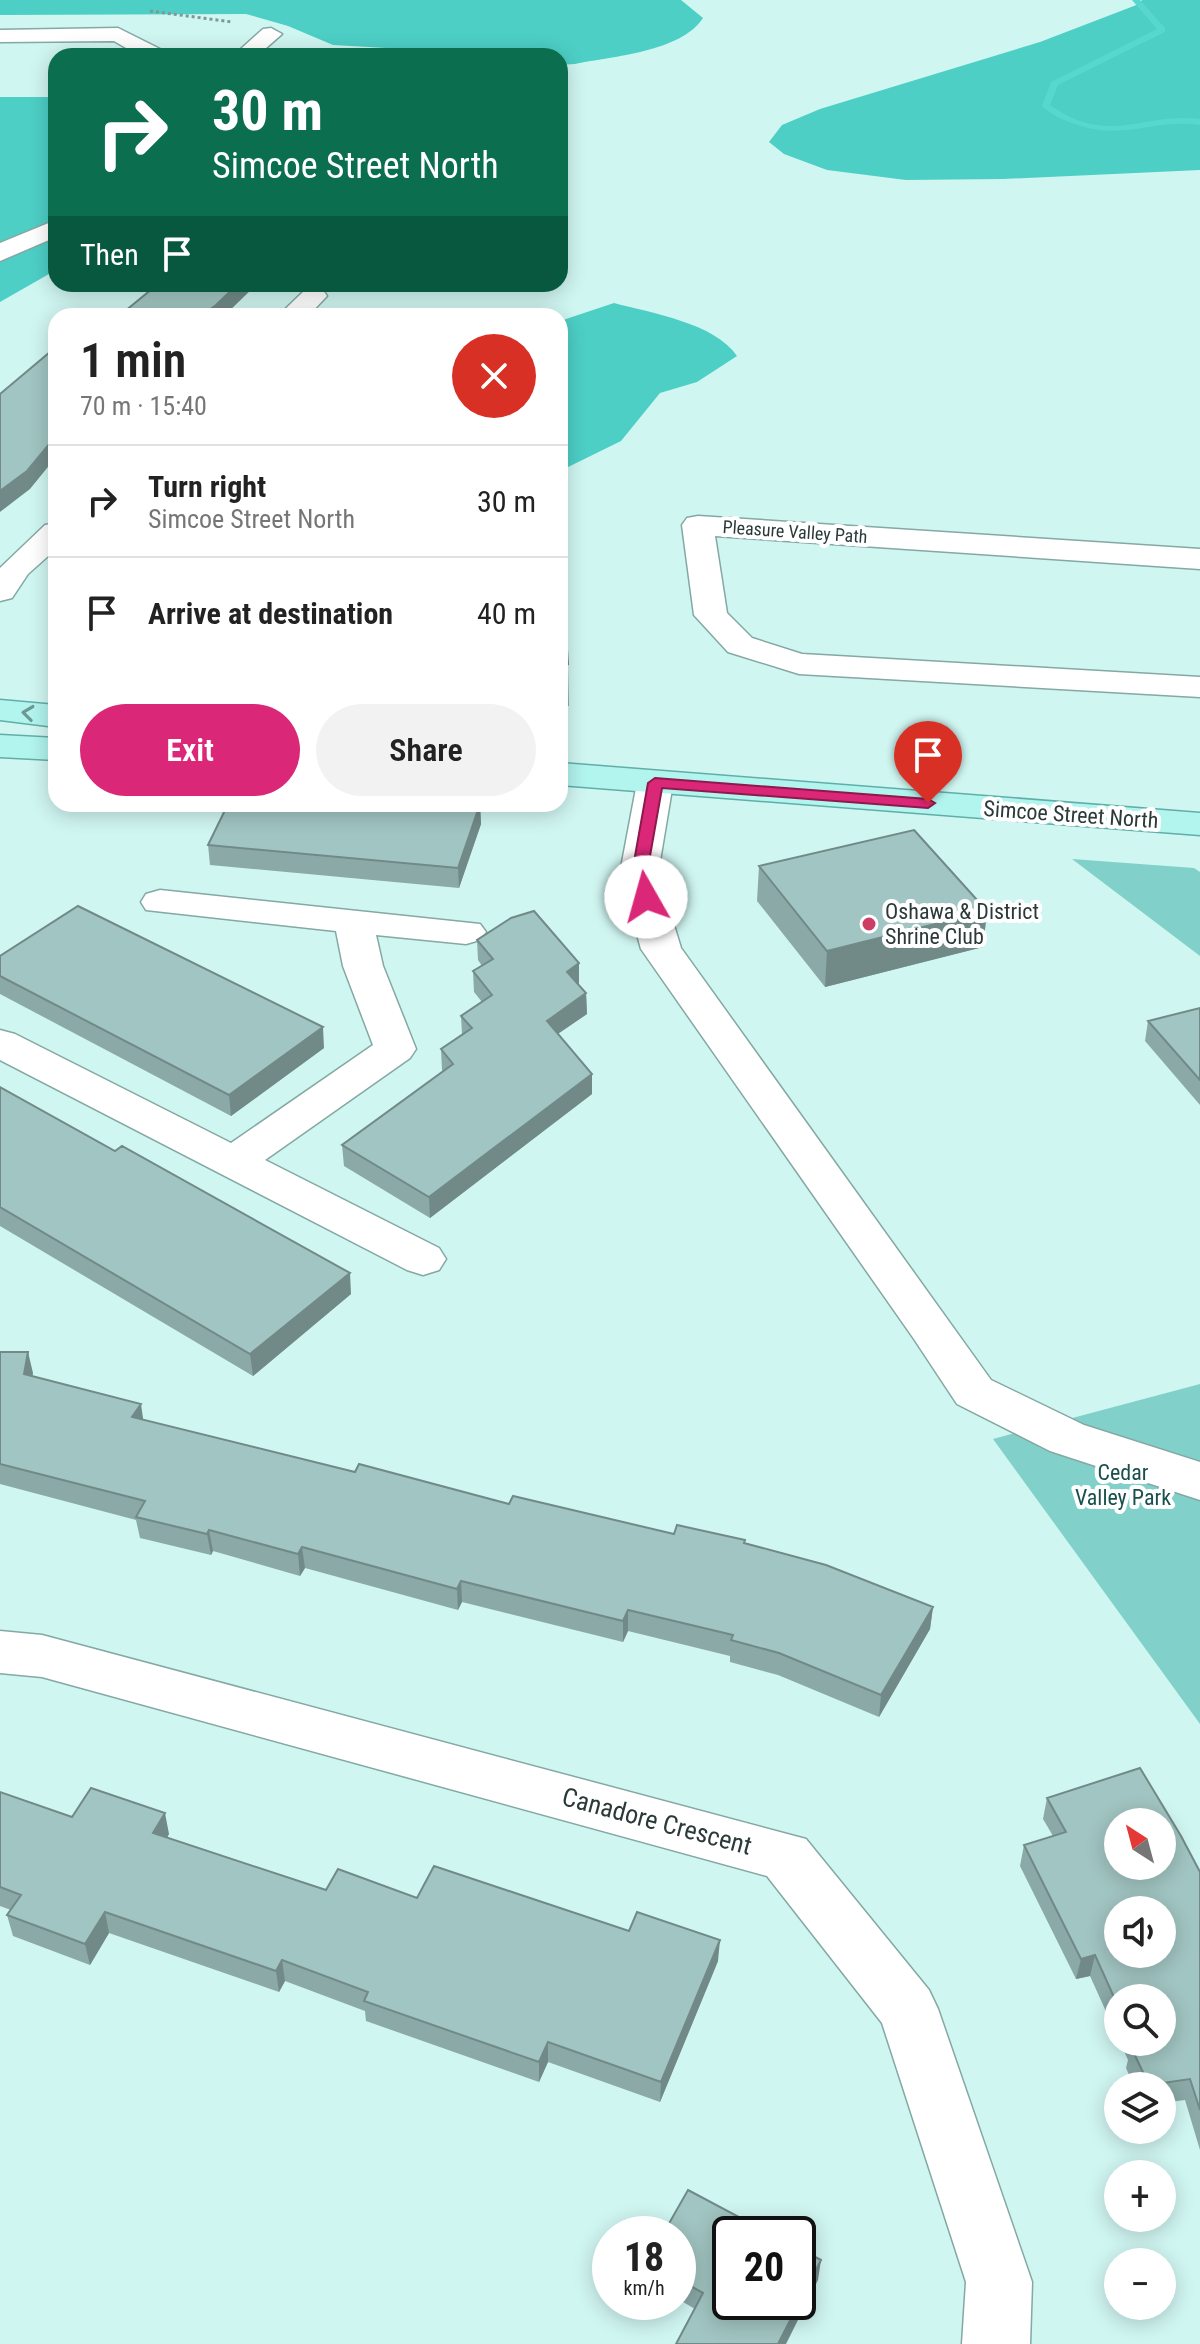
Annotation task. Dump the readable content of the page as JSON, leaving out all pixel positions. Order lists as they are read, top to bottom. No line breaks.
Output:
{"streets":{"main road":["Simcoe Street North"],"street":["Pleasure Valley Path","Canadore Crescent"]},"parks":["Cedar Valley Park"],"places":["Oshawa & District Shrine Club"],"north":"top left","page":{"turn":["30 m","Simcoe Street North"],"then":"Then","heading":["1 min","70 m · 15:40"],"list":[{"name":"Turn right","note":"Simcoe Street North","value":"30 m"},{"name":"Arrive at destination","value":"40 m"}],"buttons":["Exit","Share"],"map_buttons":["+","−"],"speed":"18 km/h","limit":"20"}}
